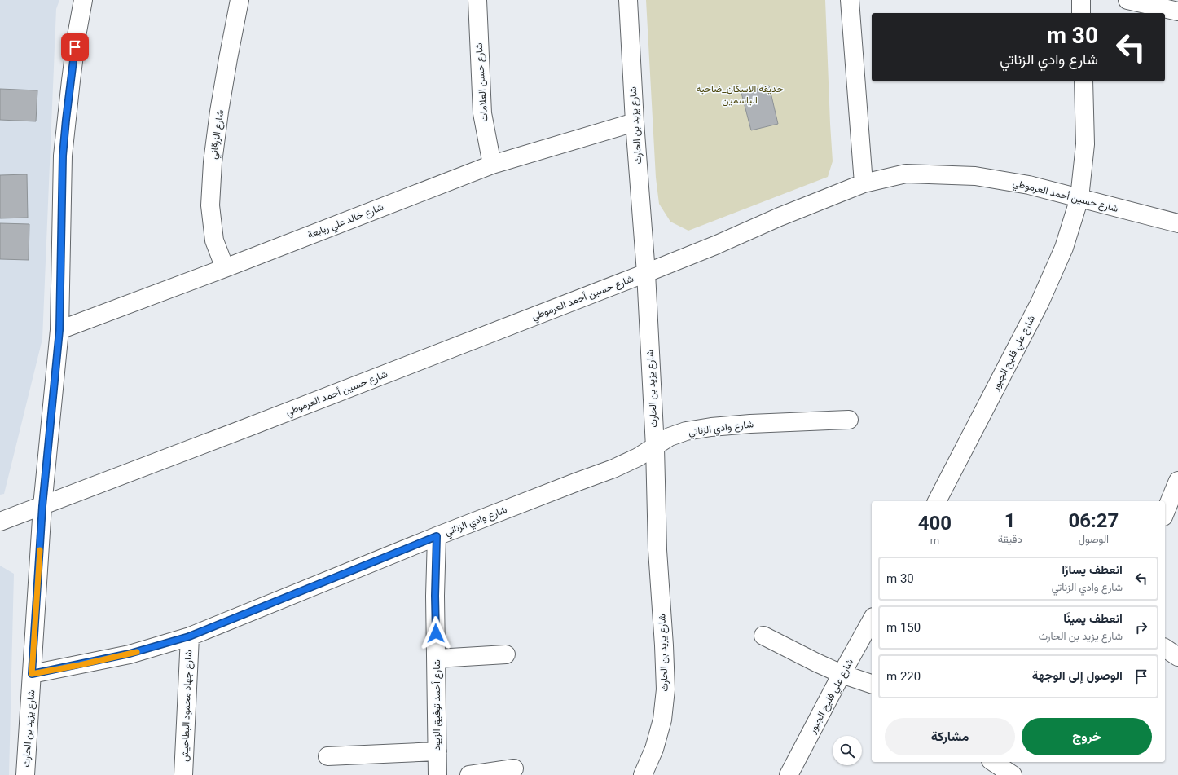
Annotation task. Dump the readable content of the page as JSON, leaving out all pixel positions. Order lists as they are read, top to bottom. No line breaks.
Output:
{"streets":{"street":["شارع حسن العلامات","شارع يزيد بن الحارث","شارع الزرقاني","شارع حسين أحمد العرموطي","شارع خالد علي ربابعة","شارع علي فليح الجبور","شارع وادي الزناتي","شارع أحمد توفيق الزيود","شارع جهاد محمود البطاحيش"]},"crossings":[["شارع حسن العلامات","شارع خالد علي ربابعة"],["شارع يزيد بن الحارث","شارع حسين أحمد العرموطي"],["شارع يزيد بن الحارث","شارع خالد علي ربابعة"],["شارع يزيد بن الحارث","شارع وادي الزناتي"],["شارع الزرقاني","شارع خالد علي ربابعة"],["شارع حسين أحمد العرموطي","شارع علي فليح الجبور"],["شارع وادي الزناتي","شارع أحمد توفيق الزيود"],["شارع وادي الزناتي","شارع جهاد محمود البطاحيش"]],"parks":["حديقة الاسكان_ضاحية الياسمين"],"page":{"turn":["30 m","شارع وادي الزناتي"],"eta":["06:27","الوصول","1","دقيقة","400","m"],"list":[{"name":"انعطف يسارًا","note":"شارع وادي الزناتي","value":"30 m"},{"name":"انعطف يمينًا","note":"شارع يزيد بن الحارث","value":"150 m"},{"name":"الوصول إلى الوجهة","value":"220 m"}],"buttons":["خروج","مشاركة"]}}
